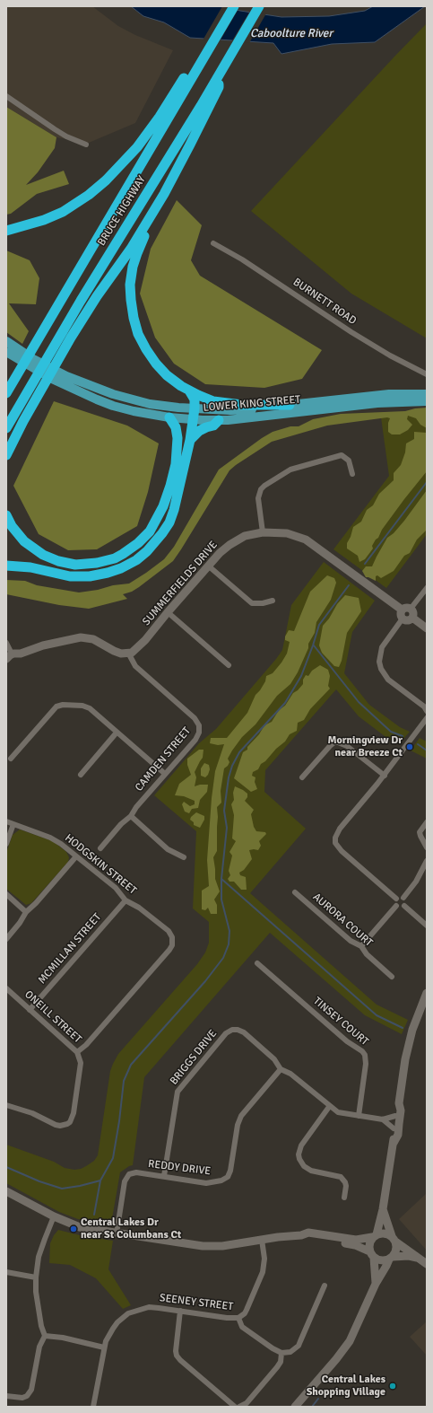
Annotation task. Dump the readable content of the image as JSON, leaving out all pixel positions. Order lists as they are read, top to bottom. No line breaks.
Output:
{"streets":{"highway":["BRUCE HIGHWAY"],"main road":["LOWER KING STREET"],"street":["BURNETT ROAD","SUMMERFIELDS DRIVE","CAMDEN STREET","HODGSKIN STREET","AURORA COURT","MCMILLAN STREET","ONEILL STREET","TINSEY COURT","BRIGGS DRIVE","REDDY DRIVE","SEENEY STREET"]},"crossings":[["SUMMERFIELDS DRIVE","CAMDEN STREET"],["HODGSKIN STREET","MCMILLAN STREET"],["HODGSKIN STREET","ONEILL STREET"],["MCMILLAN STREET","ONEILL STREET"],["TINSEY COURT","BRIGGS DRIVE"],["BRIGGS DRIVE","REDDY DRIVE"]],"water":["Caboolture River"],"places":["Morningview Dr near Breeze Ct","Central Lakes Dr near St Columbans Ct","Central Lakes Shopping Village"]}
